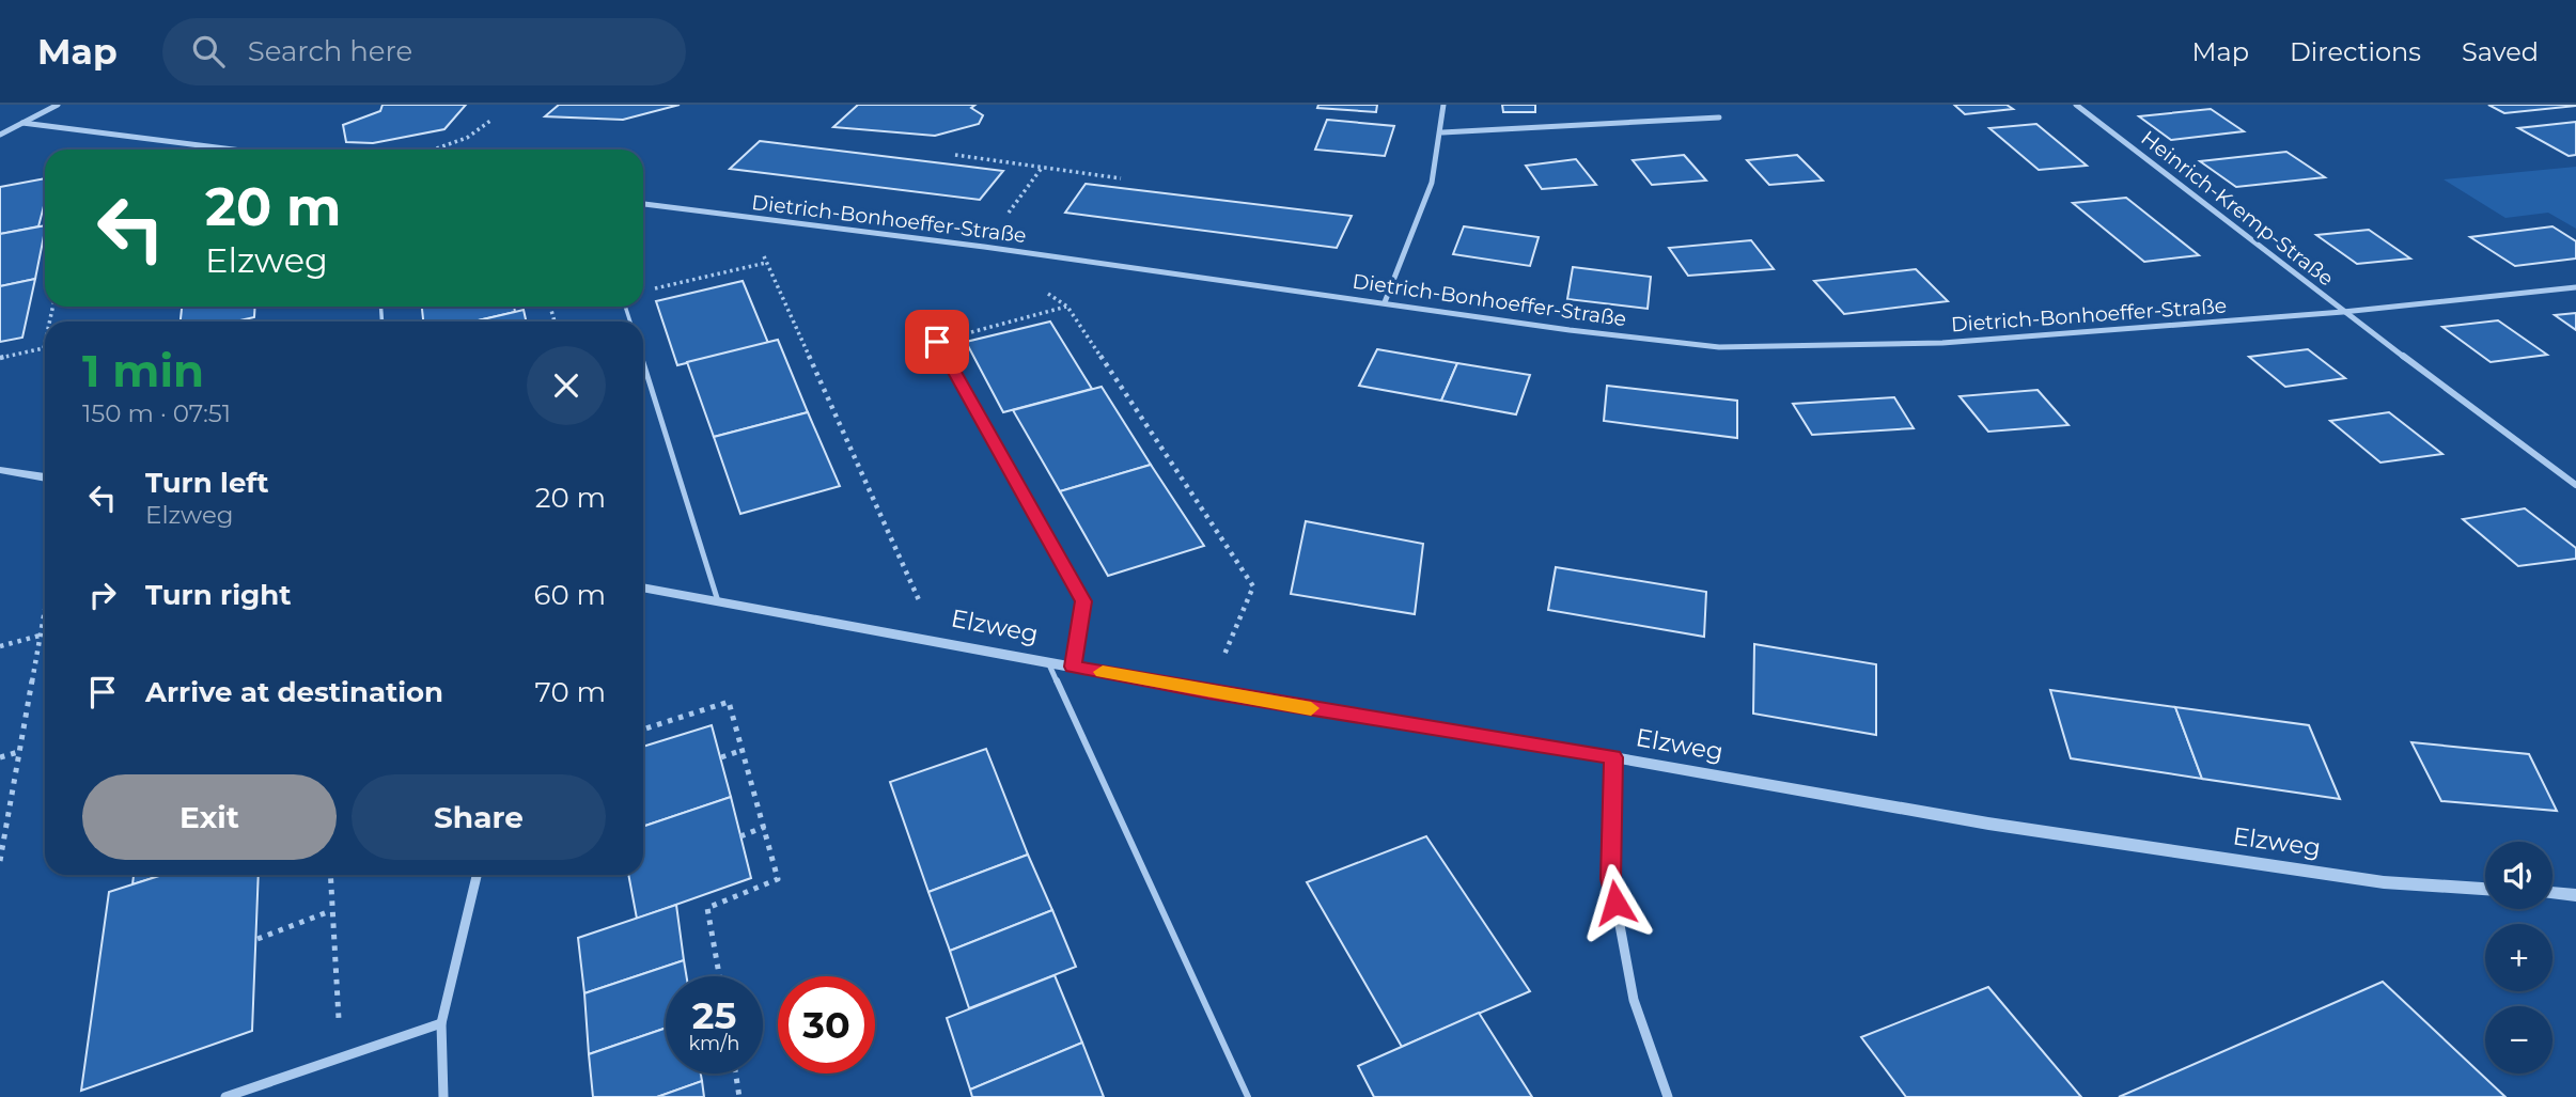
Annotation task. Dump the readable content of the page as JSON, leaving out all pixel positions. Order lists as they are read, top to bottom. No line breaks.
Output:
{"streets":{"street":["Heinrich-Kremp-Straße","Dietrich-Bonhoeffer-Straße","Elzweg"]},"crossings":[["Heinrich-Kremp-Straße","Dietrich-Bonhoeffer-Straße"]],"page":{"header":"Map","search":"Search here","nav":["Map","Directions","Saved"],"turn":["20 m","Elzweg"],"heading":["1 min","150 m · 07:51"],"list":[{"name":"Turn left","note":"Elzweg","value":"20 m"},{"name":"Turn right","value":"60 m"},{"name":"Arrive at destination","value":"70 m"}],"buttons":["Exit","Share"],"map_buttons":["+","−"],"speed":"25 km/h","limit":"30"}}
